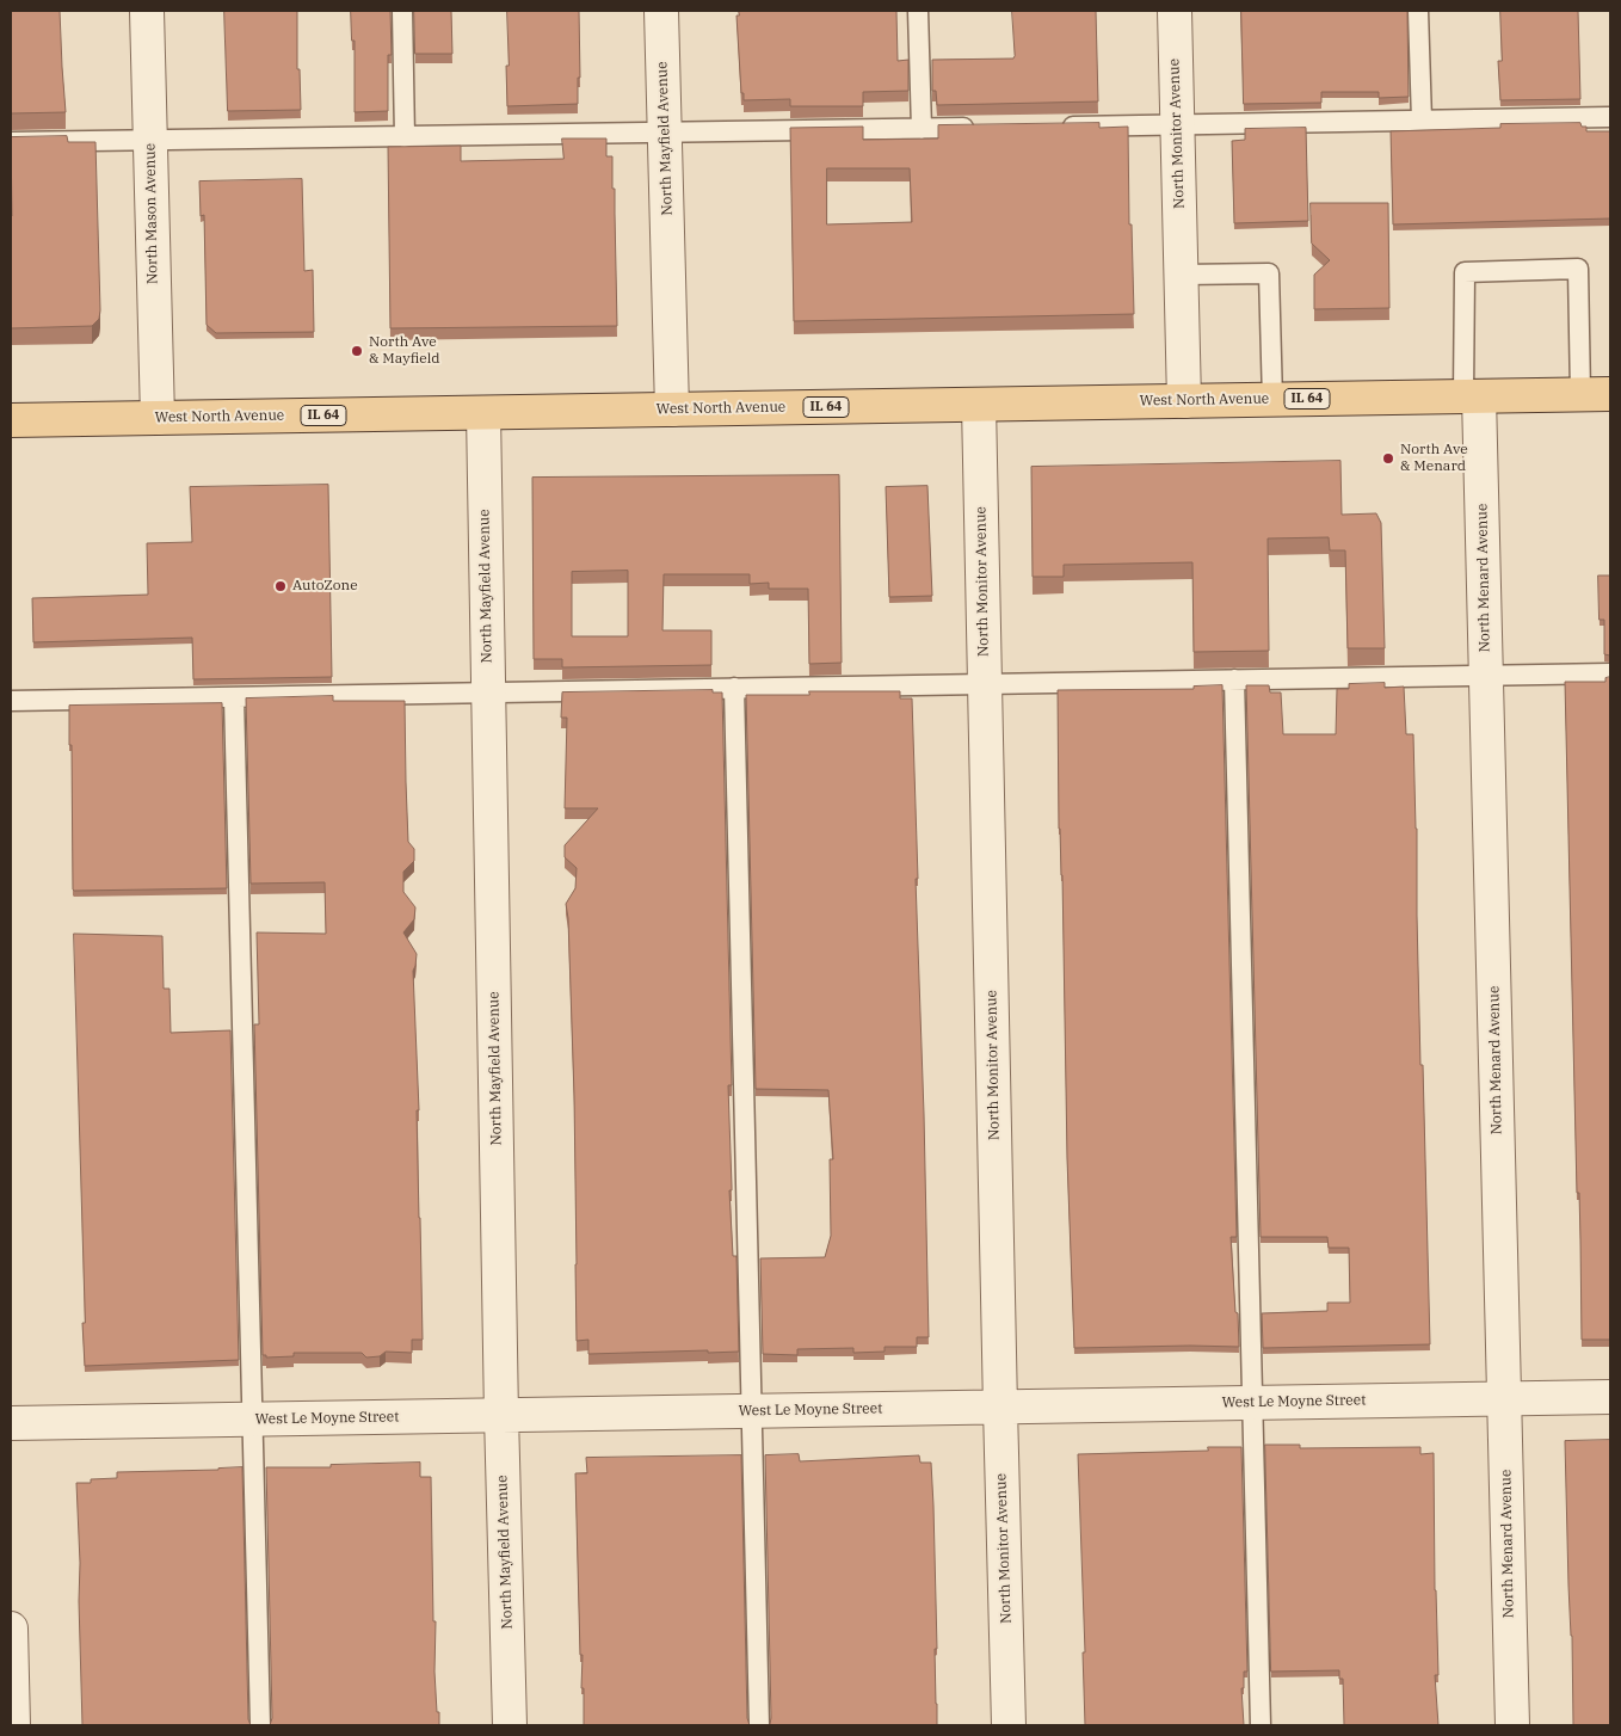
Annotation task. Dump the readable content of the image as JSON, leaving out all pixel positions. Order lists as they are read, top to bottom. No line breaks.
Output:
{"streets":{"main road":["IL 64","West North Avenue"],"street":["North Monitor Avenue","North Mayfield Avenue","North Mason Avenue","North Menard Avenue","West Le Moyne Street"]},"crossings":[["North Monitor Avenue","West North Avenue"],["North Monitor Avenue","West Le Moyne Street"],["North Mayfield Avenue","West North Avenue"],["North Mayfield Avenue","West Le Moyne Street"],["North Mason Avenue","West North Avenue"],["West North Avenue","North Menard Avenue"],["North Menard Avenue","West Le Moyne Street"]],"places":["North Ave & Mayfield","North Ave & Menard","AutoZone"]}
